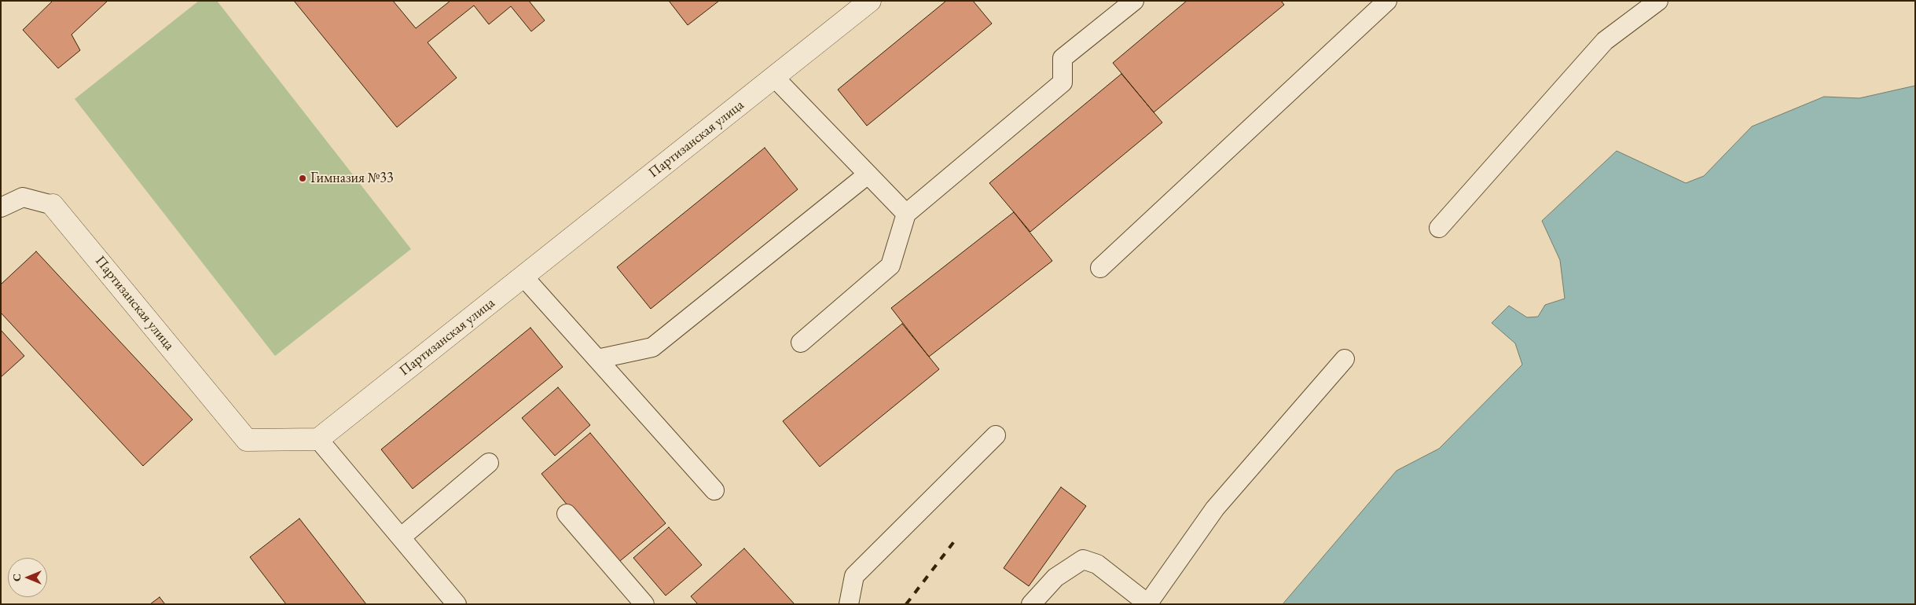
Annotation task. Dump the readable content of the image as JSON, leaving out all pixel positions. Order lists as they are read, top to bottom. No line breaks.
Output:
{"streets":{"street":["Партизанская улица"]},"places":["Гимназия №33"],"north":"left"}
